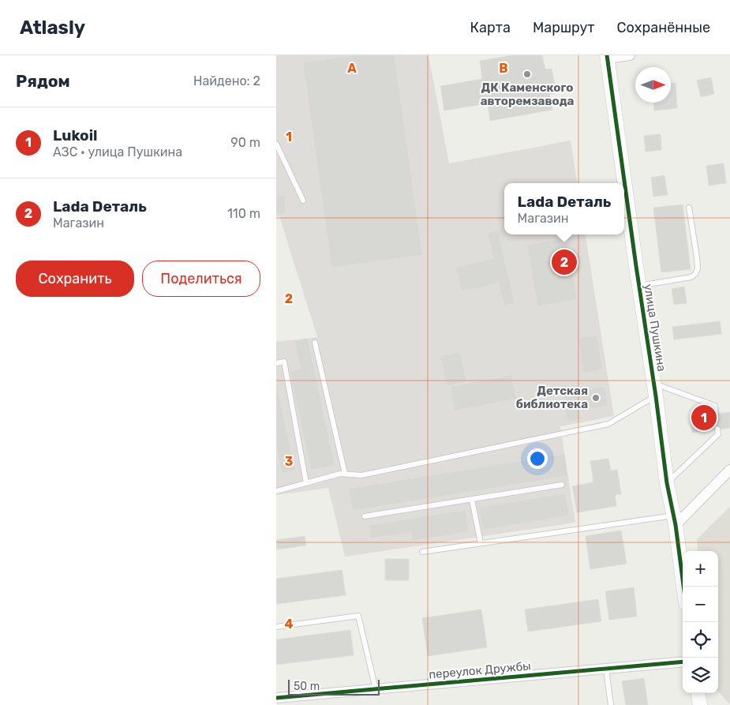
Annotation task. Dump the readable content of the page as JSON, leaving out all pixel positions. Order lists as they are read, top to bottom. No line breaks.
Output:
{"streets":{"street":["улица Пушкина","переулок Дружбы"]},"places":["ДК Каменского авторемзавода","Детская библиотека"],"scale_bar":"50 m","north":"right","page":{"header":"Atlasly","nav":["Карта","Маршрут","Сохранённые"],"heading":["Рядом","Найдено: 2"],"list":[{"mark":"1","name":"Lukoil","note":"АЗС · улица Пушкина","value":"90 m"},{"mark":"2","name":"Lada Dеталь","note":"Магазин","value":"110 m"}],"popup":["Lada Dеталь","Магазин"],"pins":["2","1"],"buttons":["Сохранить","Поделиться"],"map_buttons":["+","−"],"scale":"50 m"},"grid":{"columns":["A","B"],"rows":["1","2","3","4"]}}
